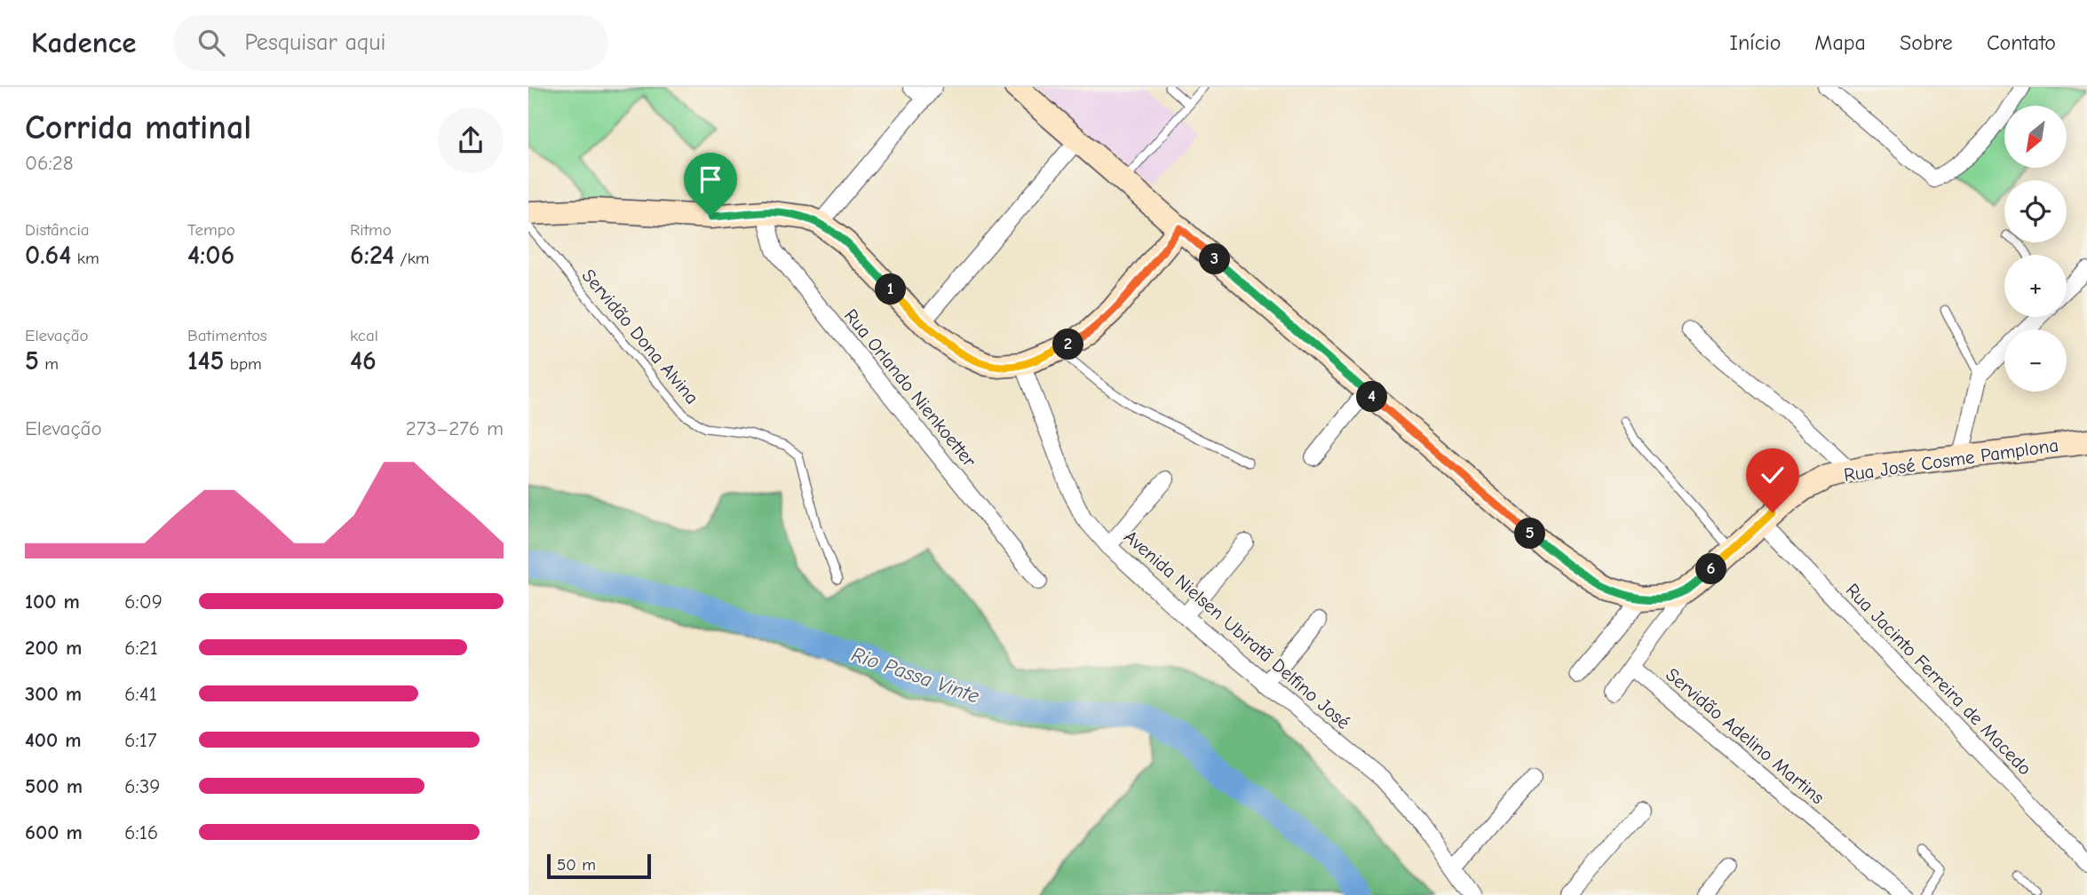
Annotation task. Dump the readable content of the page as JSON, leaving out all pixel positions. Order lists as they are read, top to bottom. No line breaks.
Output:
{"streets":{"main road":["Rua José Cosme Pamplona"],"street":["Rua Orlando Nienkoetter","Avenida Nielsen Ubiratã Delfino José","Rua Jacinto Ferreira de Macedo","Servidão Adelino Martins"],"lane":["Servidão Dona Alvina"]},"crossings":[["Rua José Cosme Pamplona","Rua Jacinto Ferreira de Macedo"]],"water":["Rio Passa Vinte"],"scale_bar":"50 m","north":"bottom left","page":{"header":"Kadence","search":"Pesquisar aqui","nav":["Início","Mapa","Sobre","Contato"],"heading":["Corrida matinal","06:28"],"map_buttons":["+","−"],"stats":[["Distância","0.64 km"],["Tempo","4:06"],["Ritmo","6:24 /km"],["Elevação","5 m"],["Batimentos","145 bpm"],["kcal","46"]],"pins":["3","1","2","4","5","6"],"chart":["Elevação","273–276 m"],"list":[{"name":"100 m","note":"6:09"},{"name":"200 m","note":"6:21"},{"name":"300 m","note":"6:41"},{"name":"400 m","note":"6:17"},{"name":"500 m","note":"6:39"},{"name":"600 m","note":"6:16"}],"scale":"50 m"}}
